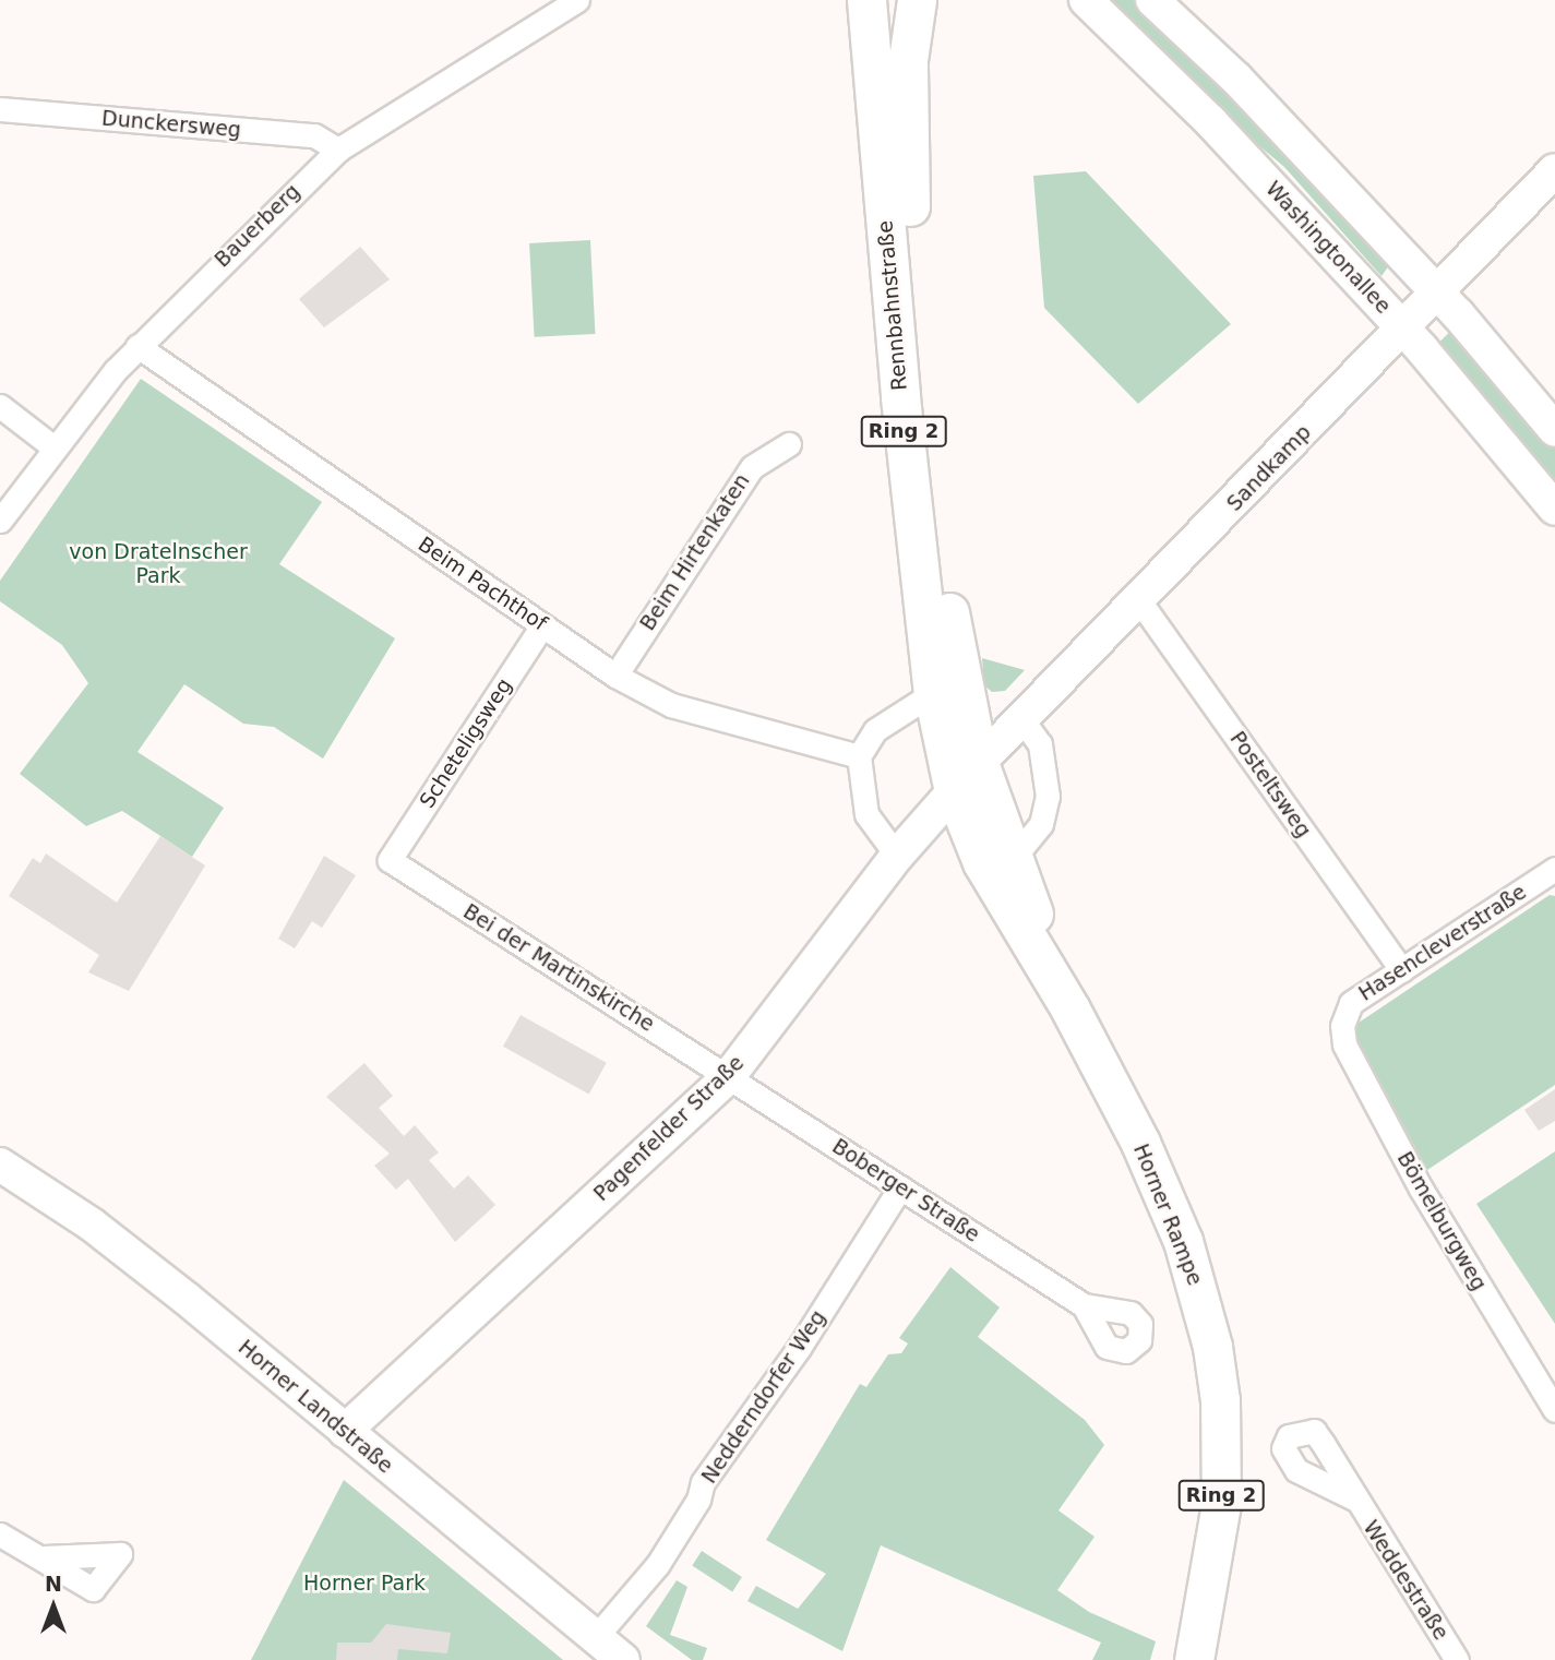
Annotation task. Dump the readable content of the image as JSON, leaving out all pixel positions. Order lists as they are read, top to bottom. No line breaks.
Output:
{"streets":{"main road":["Rennbahnstraße","Ring 2","Horner Rampe"],"street":["Dunckersweg","Bauerberg","Washingtonallee","Sandkamp","Beim Hirtenkaten","Beim Pachthof","Scheteligsweg","Posteltsweg","Hasencleverstraße","Bei der Martinskirche","Pagenfelder Straße","Boberger Straße","Bömelburgweg","Nedderndorfer Weg","Horner Landstraße","Weddestraße"]},"crossings":[["Dunckersweg","Bauerberg"],["Bauerberg","Beim Pachthof"],["Washingtonallee","Sandkamp"],["Rennbahnstraße","Sandkamp"],["Rennbahnstraße","Pagenfelder Straße"],["Rennbahnstraße","Horner Rampe"],["Sandkamp","Posteltsweg"],["Sandkamp","Horner Rampe"],["Beim Hirtenkaten","Beim Pachthof"],["Beim Pachthof","Scheteligsweg"],["Scheteligsweg","Bei der Martinskirche"],["Posteltsweg","Hasencleverstraße"],["Hasencleverstraße","Bömelburgweg"],["Bei der Martinskirche","Pagenfelder Straße"],["Bei der Martinskirche","Boberger Straße"],["Pagenfelder Straße","Boberger Straße"],["Pagenfelder Straße","Horner Rampe"],["Pagenfelder Straße","Horner Landstraße"],["Boberger Straße","Nedderndorfer Weg"],["Nedderndorfer Weg","Horner Landstraße"]],"parks":["von Dratelnscher Park","Horner Park"],"north":"top"}
